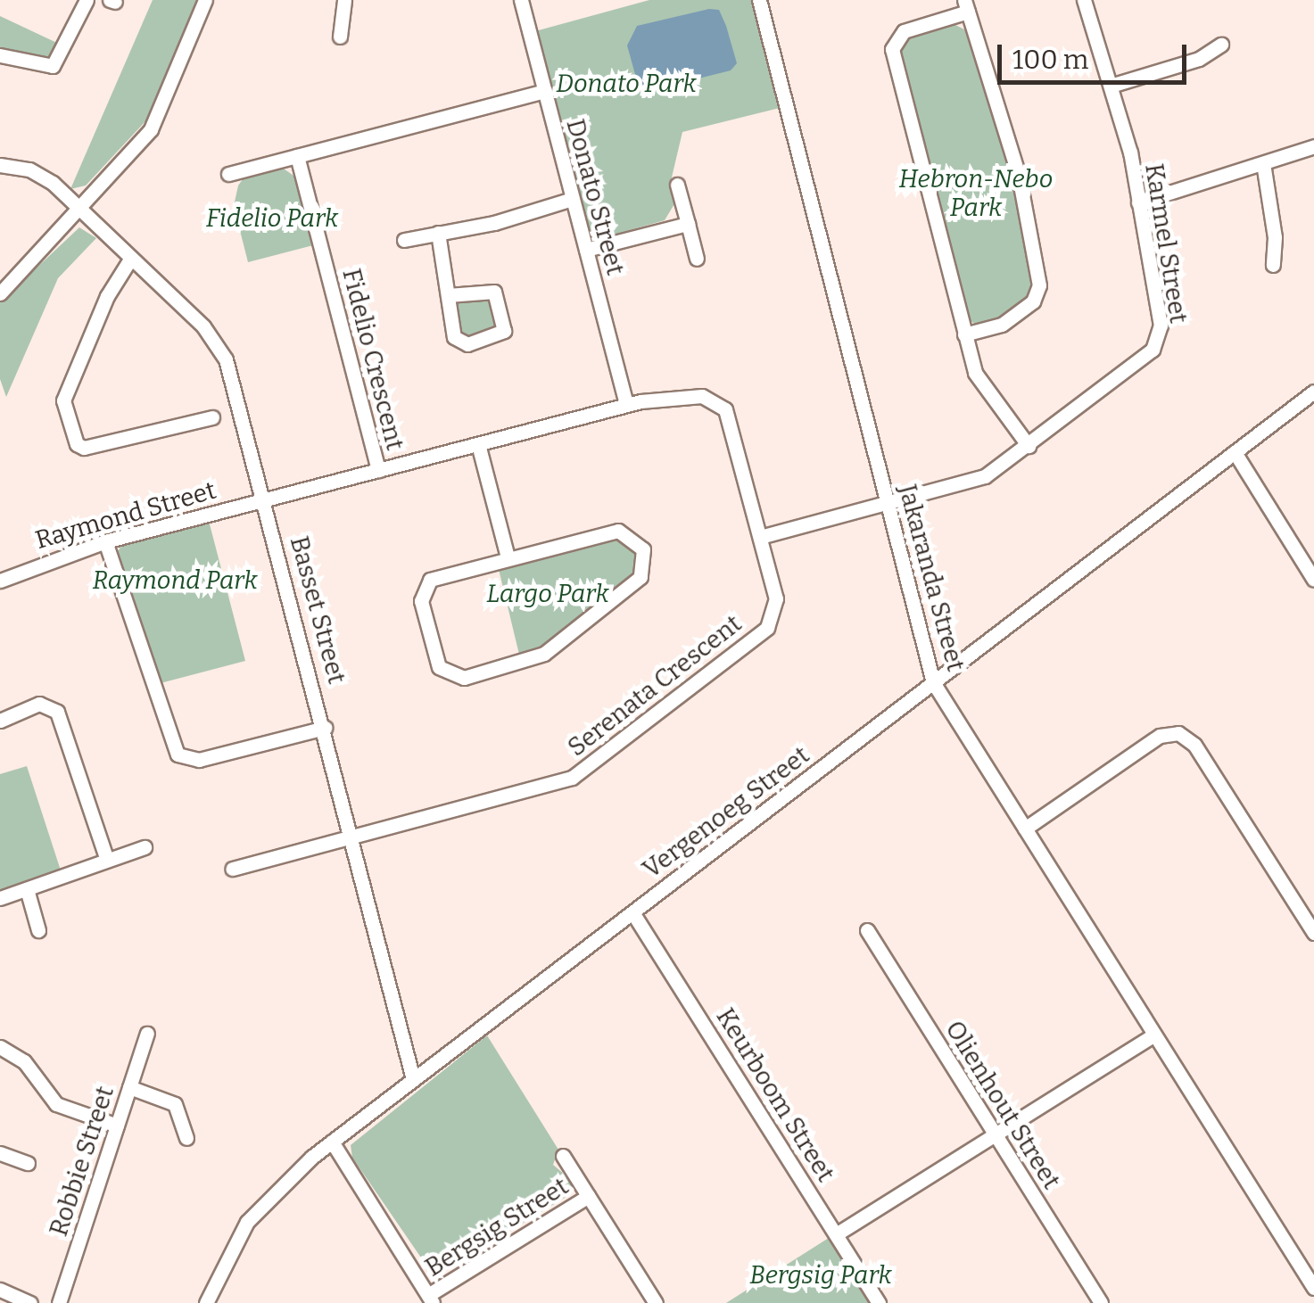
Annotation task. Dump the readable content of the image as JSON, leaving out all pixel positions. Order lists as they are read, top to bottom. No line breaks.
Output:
{"streets":{"street":["Donato Street","Karmel Street","Fidelio Crescent","Raymond Street","Jakaranda Street","Basset Street","Serenata Crescent","Vergenoeg Street","Keurboom Street","Olienhout Street","Robbie Street","Bergsig Street"]},"crossings":[["Donato Street","Serenata Crescent"],["Karmel Street","Jakaranda Street"],["Karmel Street","Serenata Crescent"],["Fidelio Crescent","Serenata Crescent"],["Raymond Street","Basset Street"],["Raymond Street","Serenata Crescent"],["Jakaranda Street","Vergenoeg Street"],["Basset Street","Serenata Crescent"],["Basset Street","Vergenoeg Street"],["Vergenoeg Street","Keurboom Street"]],"parks":["Donato Park","Hebron-Nebo Park","Fidelio Park","Raymond Park","Largo Park","Bergsig Park"],"scale_bar":"100 m"}
